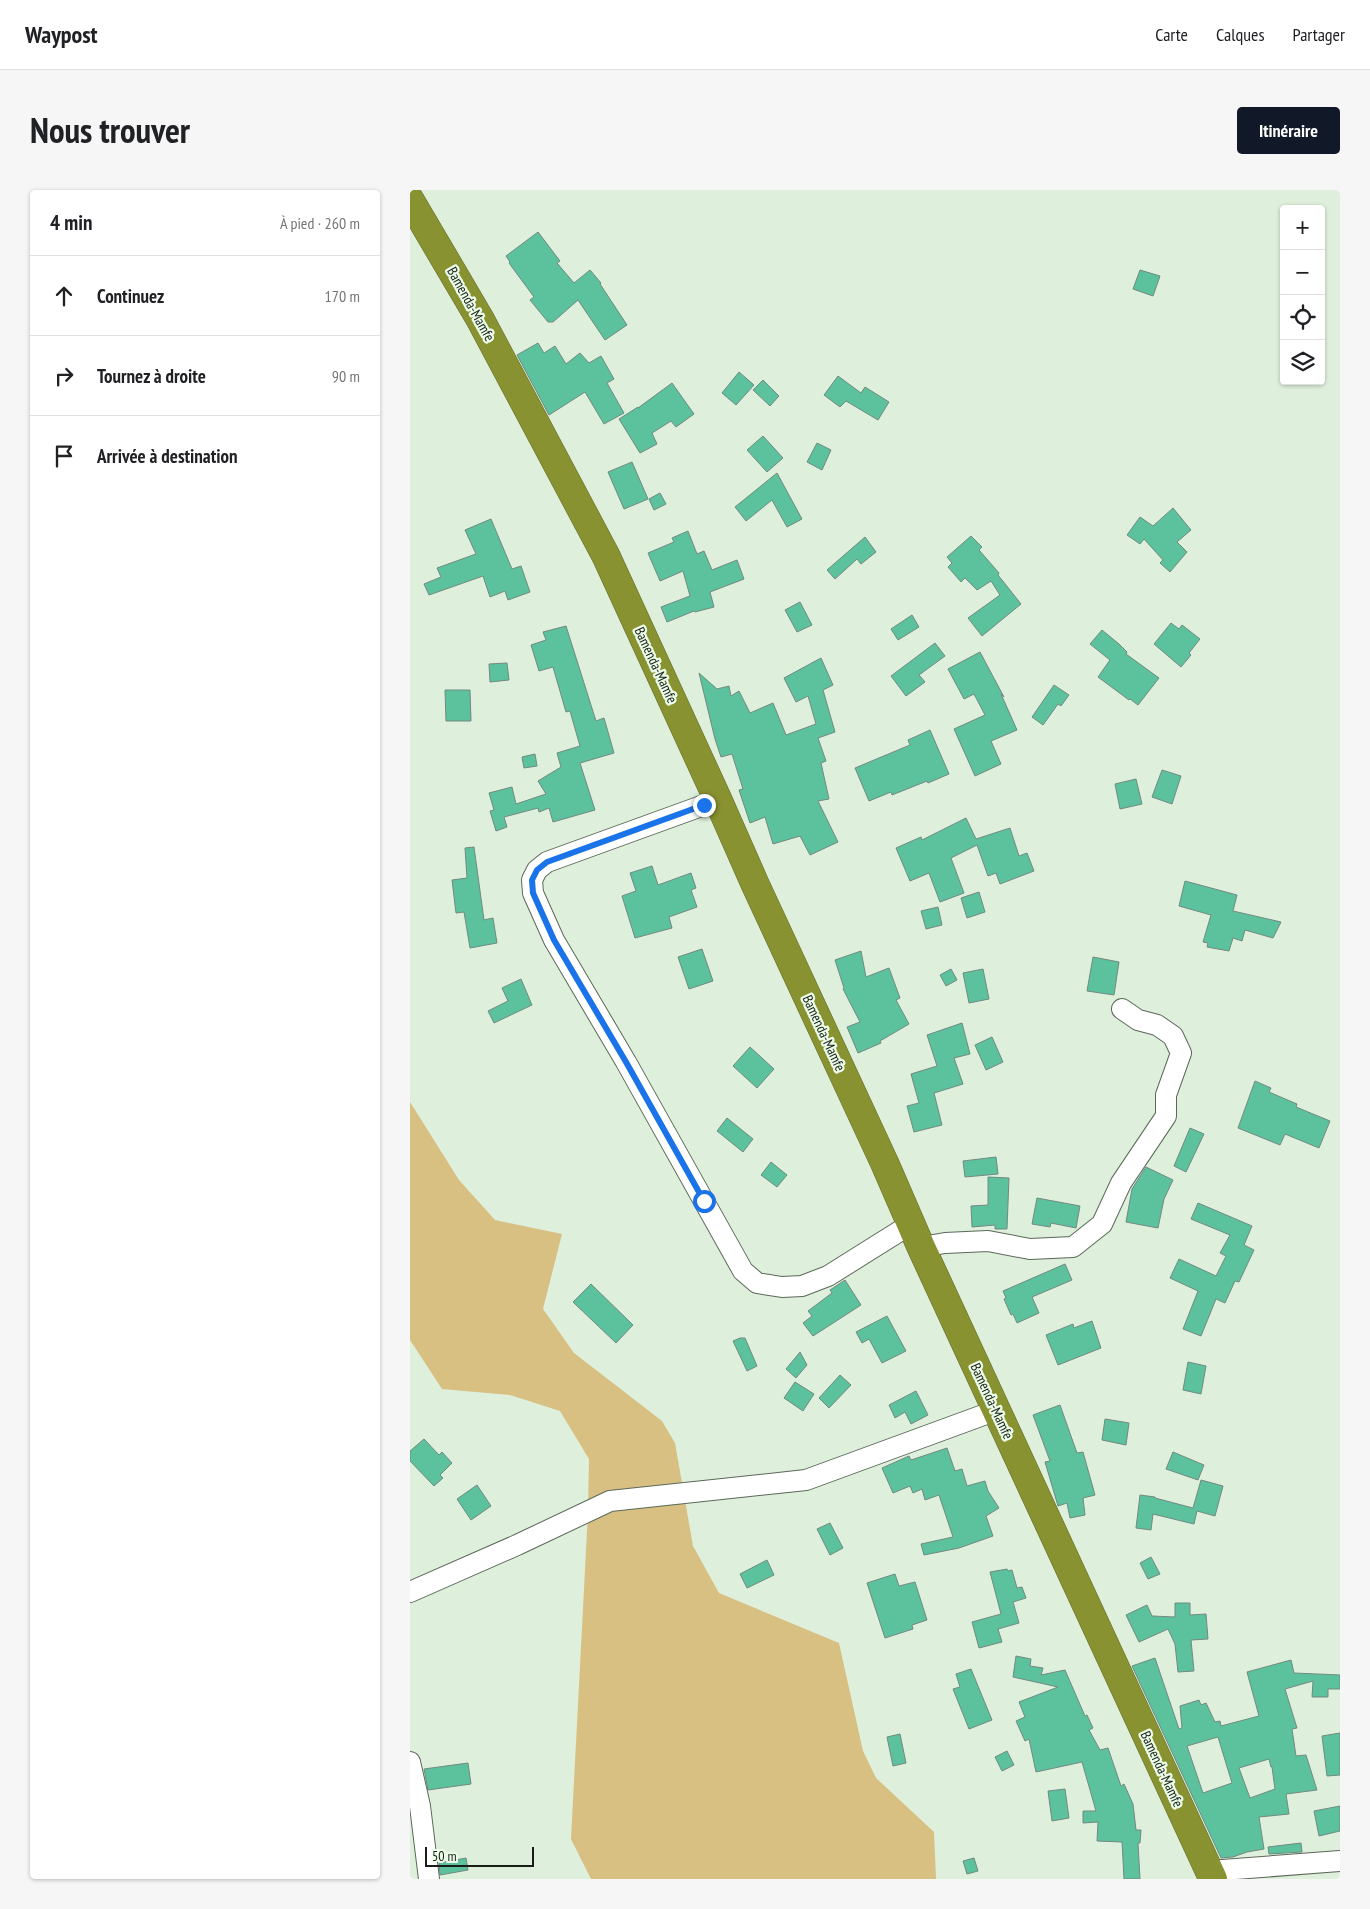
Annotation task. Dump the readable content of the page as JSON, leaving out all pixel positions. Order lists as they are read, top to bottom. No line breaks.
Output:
{"streets":{"highway":["Bamenda-Mamfe"]},"scale_bar":"50 m","page":{"header":"Waypost","nav":["Carte","Calques","Partager"],"title":"Nous trouver","buttons":"Itinéraire","heading":["4 min","À pied · 260 m"],"map_buttons":["+","−"],"list":[["Continuez","170 m"],["Tournez à droite","90 m"],"Arrivée à destination"],"scale":"50 m"}}
